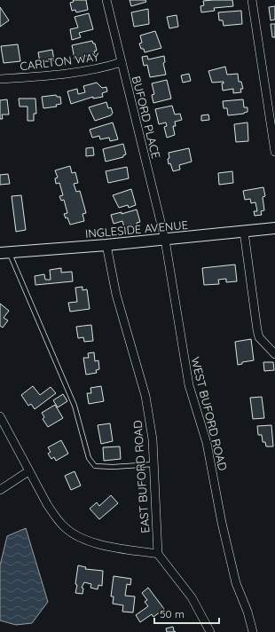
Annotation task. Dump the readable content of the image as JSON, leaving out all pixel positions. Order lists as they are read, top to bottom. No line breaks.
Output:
{"streets":{"street":["CARLTON WAY","BUFORD PLACE","INGLESIDE AVENUE","WEST BUFORD ROAD","EAST BUFORD ROAD"]},"crossings":[["CARLTON WAY","BUFORD PLACE"],["BUFORD PLACE","INGLESIDE AVENUE"],["BUFORD PLACE","WEST BUFORD ROAD"],["INGLESIDE AVENUE","WEST BUFORD ROAD"],["INGLESIDE AVENUE","EAST BUFORD ROAD"]],"scale_bar":"50 m"}
